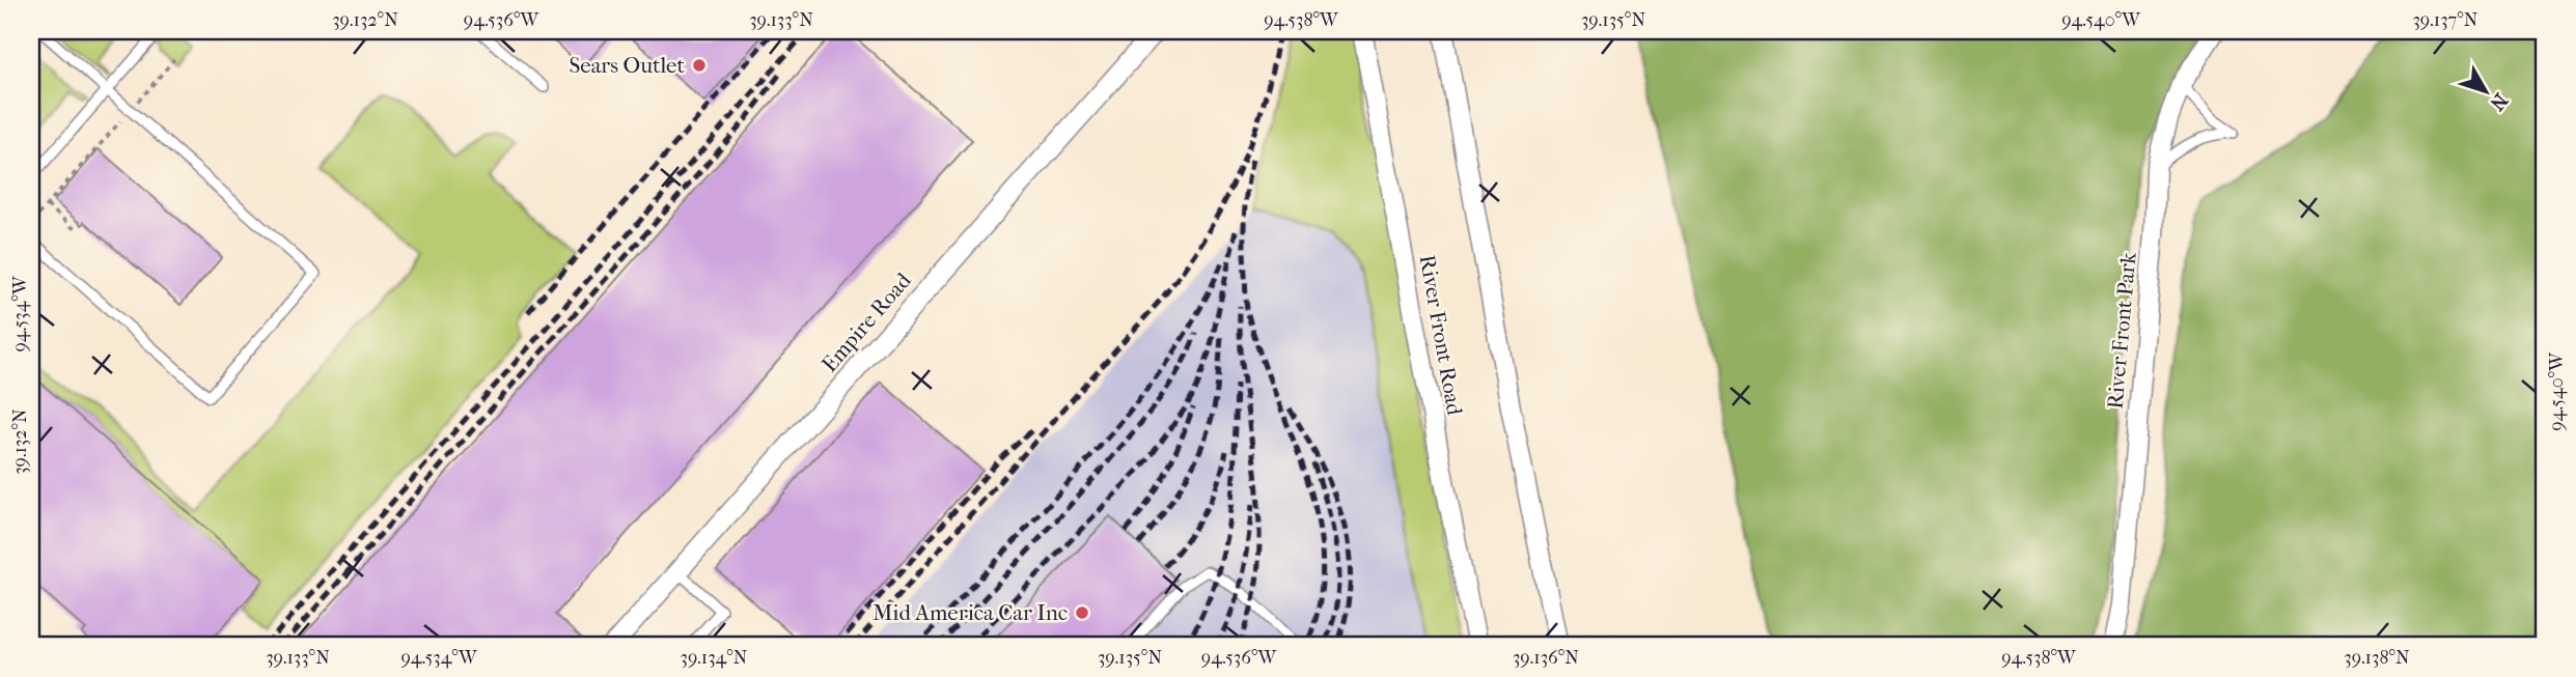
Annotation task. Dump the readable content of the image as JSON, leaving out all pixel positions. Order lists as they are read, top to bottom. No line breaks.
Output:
{"streets":{"street":["Empire Road","River Front Park","River Front Road"]},"places":["Sears Outlet","Mid America Car Inc"],"north":"bottom right","coordinates":["39.132°N","94.536°W","39.133°N","94.538°W","39.135°N","94.540°W","39.137°N","94.534°W","39.134°N","39.136°N","39.138°N"]}
